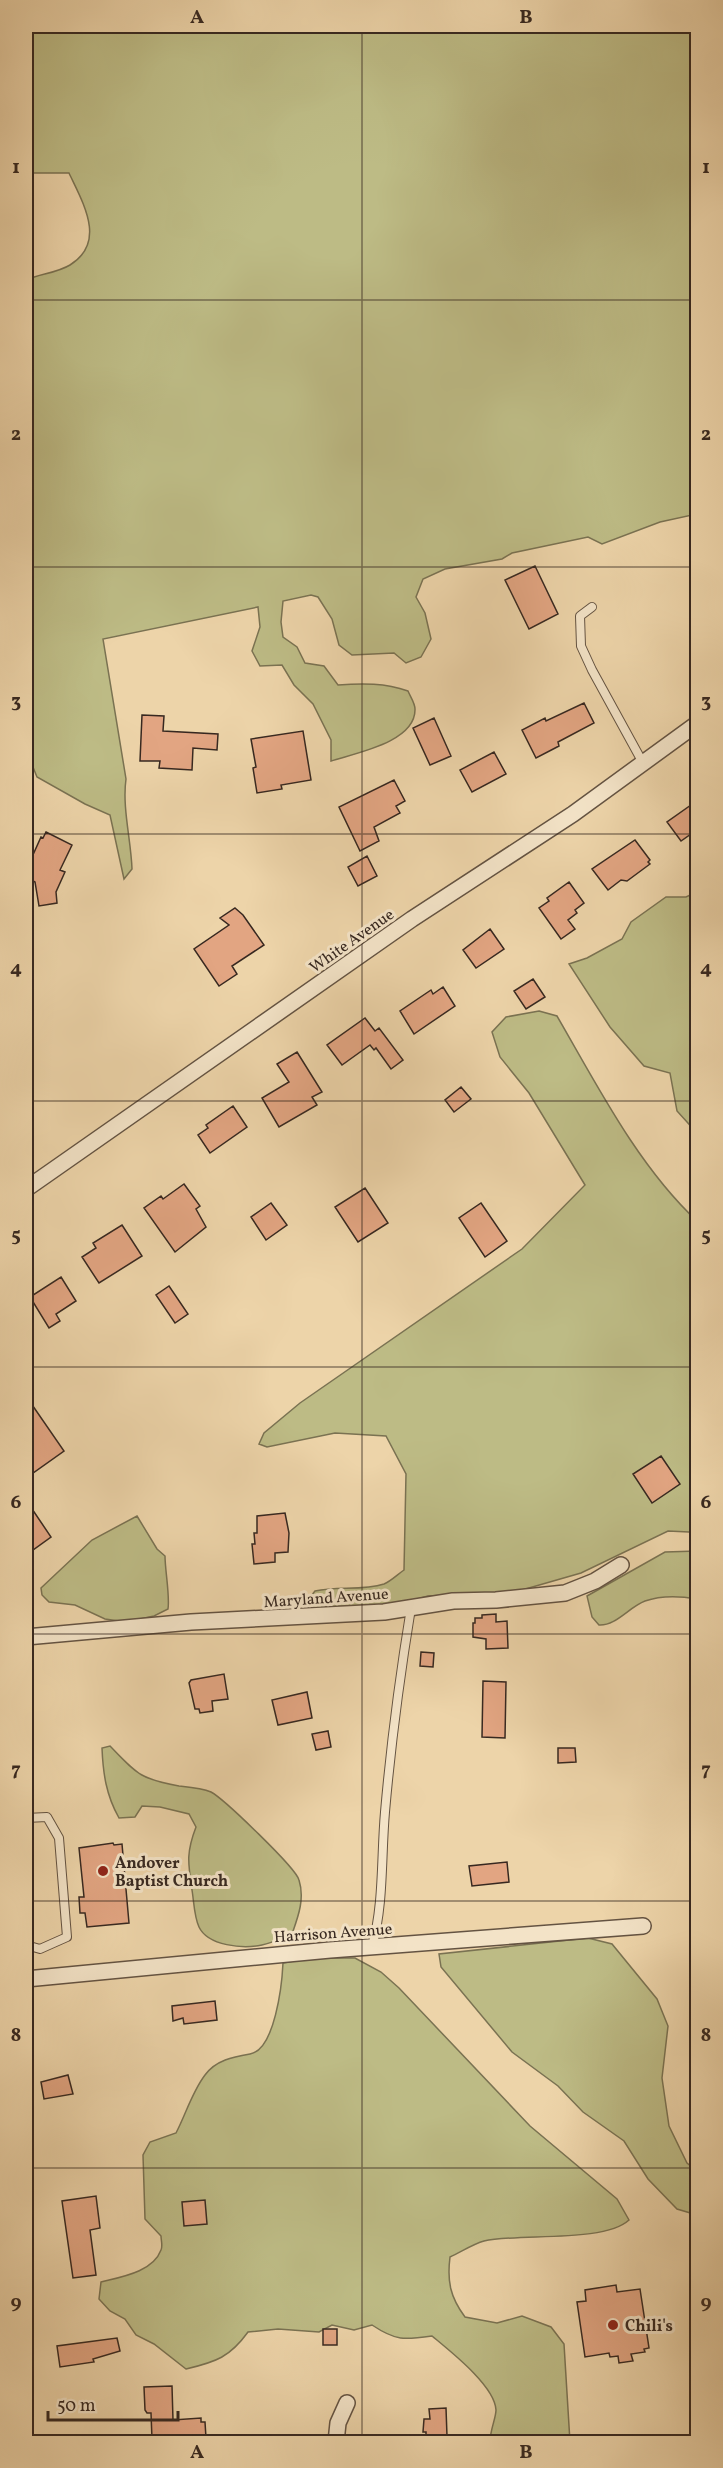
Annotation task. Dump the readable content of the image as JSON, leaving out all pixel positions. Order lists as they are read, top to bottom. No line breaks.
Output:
{"streets":{"street":["White Avenue","Maryland Avenue","Harrison Avenue"]},"places":["Andover Baptist Church","Chili's"],"scale_bar":"50 m","grid":{"columns":["A","B"],"rows":["1","2","3","4","5","6","7","8","9"]}}
